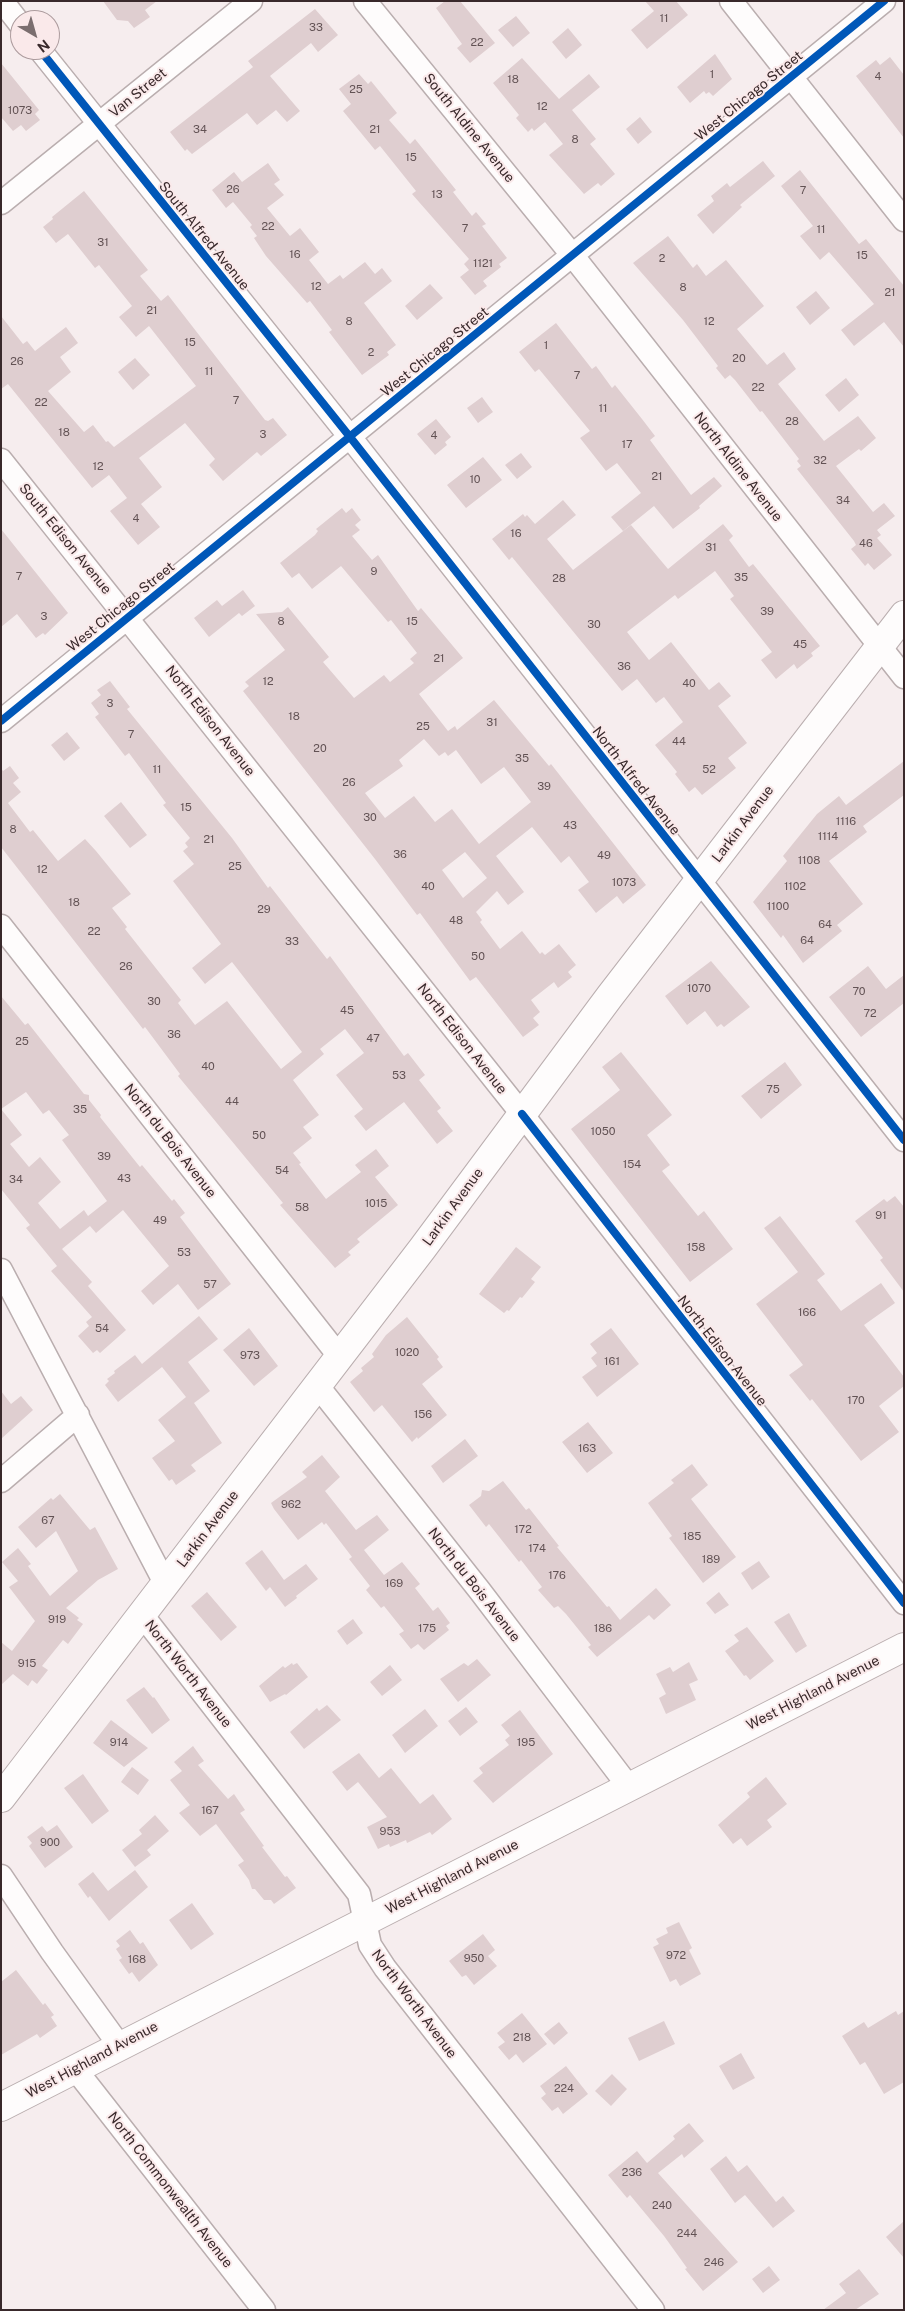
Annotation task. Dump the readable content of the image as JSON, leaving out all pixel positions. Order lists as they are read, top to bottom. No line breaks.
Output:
{"streets":{"main road":["Larkin Avenue","West Highland Avenue"],"street":["Van Street","West Chicago Street","South Aldine Avenue","South Alfred Avenue","North Aldine Avenue","South Edison Avenue","North Edison Avenue","North Alfred Avenue","North du Bois Avenue","North Worth Avenue","North Commonwealth Avenue"]},"crossings":[["Van Street","South Alfred Avenue"],["West Chicago Street","South Aldine Avenue"],["West Chicago Street","South Alfred Avenue"],["West Chicago Street","North Aldine Avenue"],["West Chicago Street","South Edison Avenue"],["West Chicago Street","North Edison Avenue"],["West Chicago Street","North Alfred Avenue"],["South Aldine Avenue","North Aldine Avenue"],["South Alfred Avenue","North Alfred Avenue"],["North Aldine Avenue","Larkin Avenue"],["South Edison Avenue","North Edison Avenue"],["North Edison Avenue","Larkin Avenue"],["North Alfred Avenue","Larkin Avenue"],["Larkin Avenue","North du Bois Avenue"],["Larkin Avenue","North Worth Avenue"],["North du Bois Avenue","West Highland Avenue"],["North Worth Avenue","West Highland Avenue"],["West Highland Avenue","North Commonwealth Avenue"]],"house_numbers":["11","33","22","1","4","18","25","12","1073","34","21","8","15","26","7","13","22","7","11","31","16","15","2","1121","12","8","21","21","8","12","15","1","2","20","26","11","7","22","7","22","11","28","18","3","4","17","32","12","21","10","34","4","16","46","31","9","7","35","28","39","3","8","15","30","45","21","36","12","40","3","18","31","25","7","44","20","35","11","52","26","39","15","30","1116","43","8","1114","21","36","49","1108","25","12","1073","40","1102","18","1100","29","48","64","22","64","33","50","26","1070","70","30","45","72","36","47","25","40","53","75","44","35","1050","50","39","154","54","43","34","1015","58","91","49","158","53","57","166","54","1020","973","161","170","156","163","962","67","172","185","174","189","176","169","919","175","186","915","914","195","167","953","900","972","950","168","218","224","236","240","244","246"],"north":"bottom right"}
